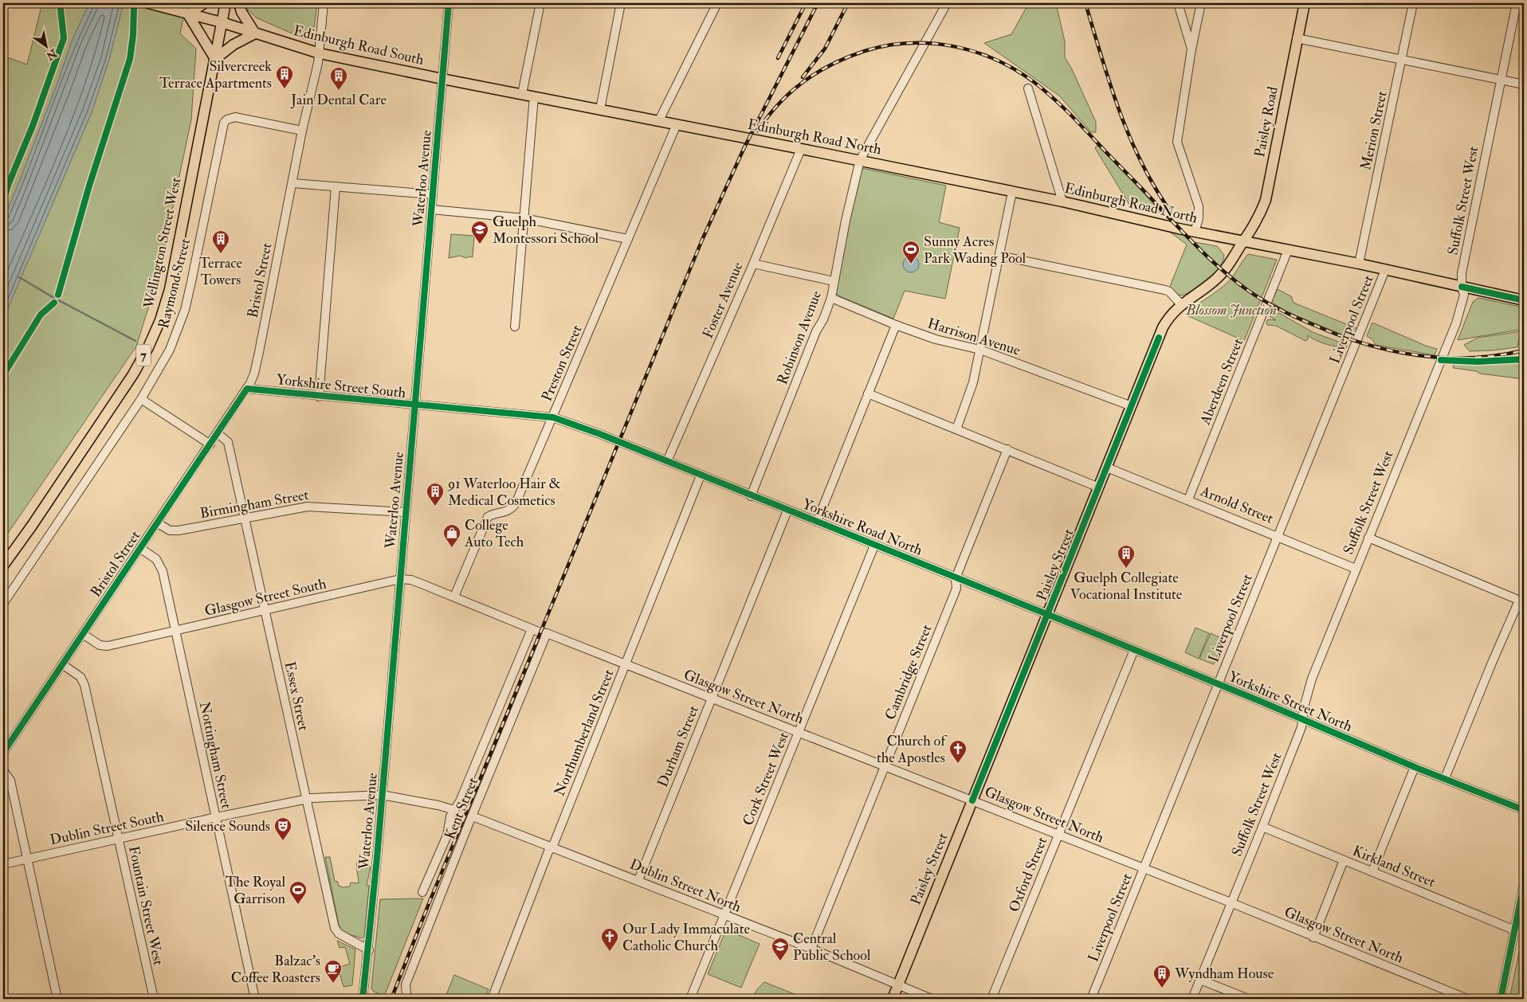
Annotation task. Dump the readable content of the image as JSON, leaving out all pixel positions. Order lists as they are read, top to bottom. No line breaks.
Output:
{"streets":{"main road":["Edinburgh Road South","Paisley Road","Edinburgh Road North","Wellington Street West","7","Paisley Street"],"street":["Merion Street","Waterloo Avenue","Suffolk Street West","Bristol Street","Raymond Street","Foster Avenue","Liverpool Street","Harrison Avenue","Robinson Avenue","Preston Street","Aberdeen Street","Yorkshire Street South","Birmingham Street","Arnold Street","Yorkshire Road North","Glasgow Street South","Cambridge Street","Essex Street","Glasgow Street North","Yorkshire Street North","Northumberland Street","Durham Street","Nottingham Street","Cork Street West","Kent Street","Dublin Street South","Kirkland Street","Oxford Street","Dublin Street North","Fountain Street West"]},"crossings":[["Edinburgh Road South","Edinburgh Road North"],["Edinburgh Road South","Waterloo Avenue"],["Edinburgh Road South","Wellington Street West"],["Edinburgh Road South","Bristol Street"],["Edinburgh Road South","Preston Street"],["Paisley Road","Edinburgh Road North"],["Paisley Road","Paisley Street"],["Merion Street","Edinburgh Road North"],["Edinburgh Road North","Suffolk Street West"],["Edinburgh Road North","Foster Avenue"],["Edinburgh Road North","Liverpool Street"],["Edinburgh Road North","Robinson Avenue"],["Edinburgh Road North","Aberdeen Street"],["Edinburgh Road North","Paisley Street"],["Waterloo Avenue","Yorkshire Street South"],["Waterloo Avenue","Birmingham Street"],["Waterloo Avenue","Glasgow Street South"],["Waterloo Avenue","Essex Street"],["Waterloo Avenue","Dublin Street South"],["Suffolk Street West","Arnold Street"],["Suffolk Street West","Glasgow Street North"],["Suffolk Street West","Yorkshire Street North"],["Suffolk Street West","Kirkland Street"],["Bristol Street","Raymond Street"],["Bristol Street","Yorkshire Street South"],["Bristol Street","Birmingham Street"],["Bristol Street","Glasgow Street South"],["Bristol Street","Essex Street"],["Bristol Street","Nottingham Street"],["Bristol Street","Fountain Street West"],["Foster Avenue","Yorkshire Street South"],["Foster Avenue","Yorkshire Road North"],["Liverpool Street","Arnold Street"],["Liverpool Street","Glasgow Street North"],["Liverpool Street","Yorkshire Street North"],["Harrison Avenue","Robinson Avenue"],["Harrison Avenue","Paisley Street"],["Robinson Avenue","Yorkshire Road North"],["Preston Street","Yorkshire Street South"],["Preston Street","Glasgow Street South"],["Preston Street","Glasgow Street North"],["Aberdeen Street","Arnold Street"],["Yorkshire Street South","Yorkshire Road North"],["Birmingham Street","Essex Street"],["Arnold Street","Paisley Street"],["Yorkshire Road North","Paisley Street"],["Yorkshire Road North","Cambridge Street"],["Yorkshire Road North","Yorkshire Street North"],["Yorkshire Road North","Northumberland Street"],["Yorkshire Road North","Durham Street"],["Yorkshire Road North","Cork Street West"],["Paisley Street","Glasgow Street North"],["Paisley Street","Yorkshire Street North"],["Paisley Street","Dublin Street North"],["Glasgow Street South","Essex Street"],["Glasgow Street South","Glasgow Street North"],["Glasgow Street South","Nottingham Street"],["Cambridge Street","Glasgow Street North"],["Cambridge Street","Dublin Street North"],["Essex Street","Dublin Street South"],["Glasgow Street North","Northumberland Street"],["Glasgow Street North","Durham Street"],["Glasgow Street North","Cork Street West"],["Glasgow Street North","Kent Street"],["Glasgow Street North","Oxford Street"],["Yorkshire Street North","Oxford Street"],["Northumberland Street","Dublin Street North"],["Durham Street","Dublin Street North"],["Nottingham Street","Dublin Street South"],["Cork Street West","Dublin Street North"],["Kent Street","Dublin Street North"],["Dublin Street South","Fountain Street West"]],"parks":["Blossom Junction"],"places":{"building":["Silvercreek Terrace Apartments","Jain Dental Care","Terrace Towers","91 Waterloo Hair & Medical Cosmetics","Guelph Collegiate Vocational Institute","Wyndham House"],"school or university":["Guelph Montessori School","Central Public School"],"sports":["Sunny Acres Park Wading Pool","The Royal Garrison"],"shop":["College Auto Tech"],"church":["Church of the Apostles","Our Lady Immaculate Catholic Church"],"theatre":["Silence Sounds"],"cafe":["Balzac’s Coffee Roasters"]},"north":"bottom right"}
